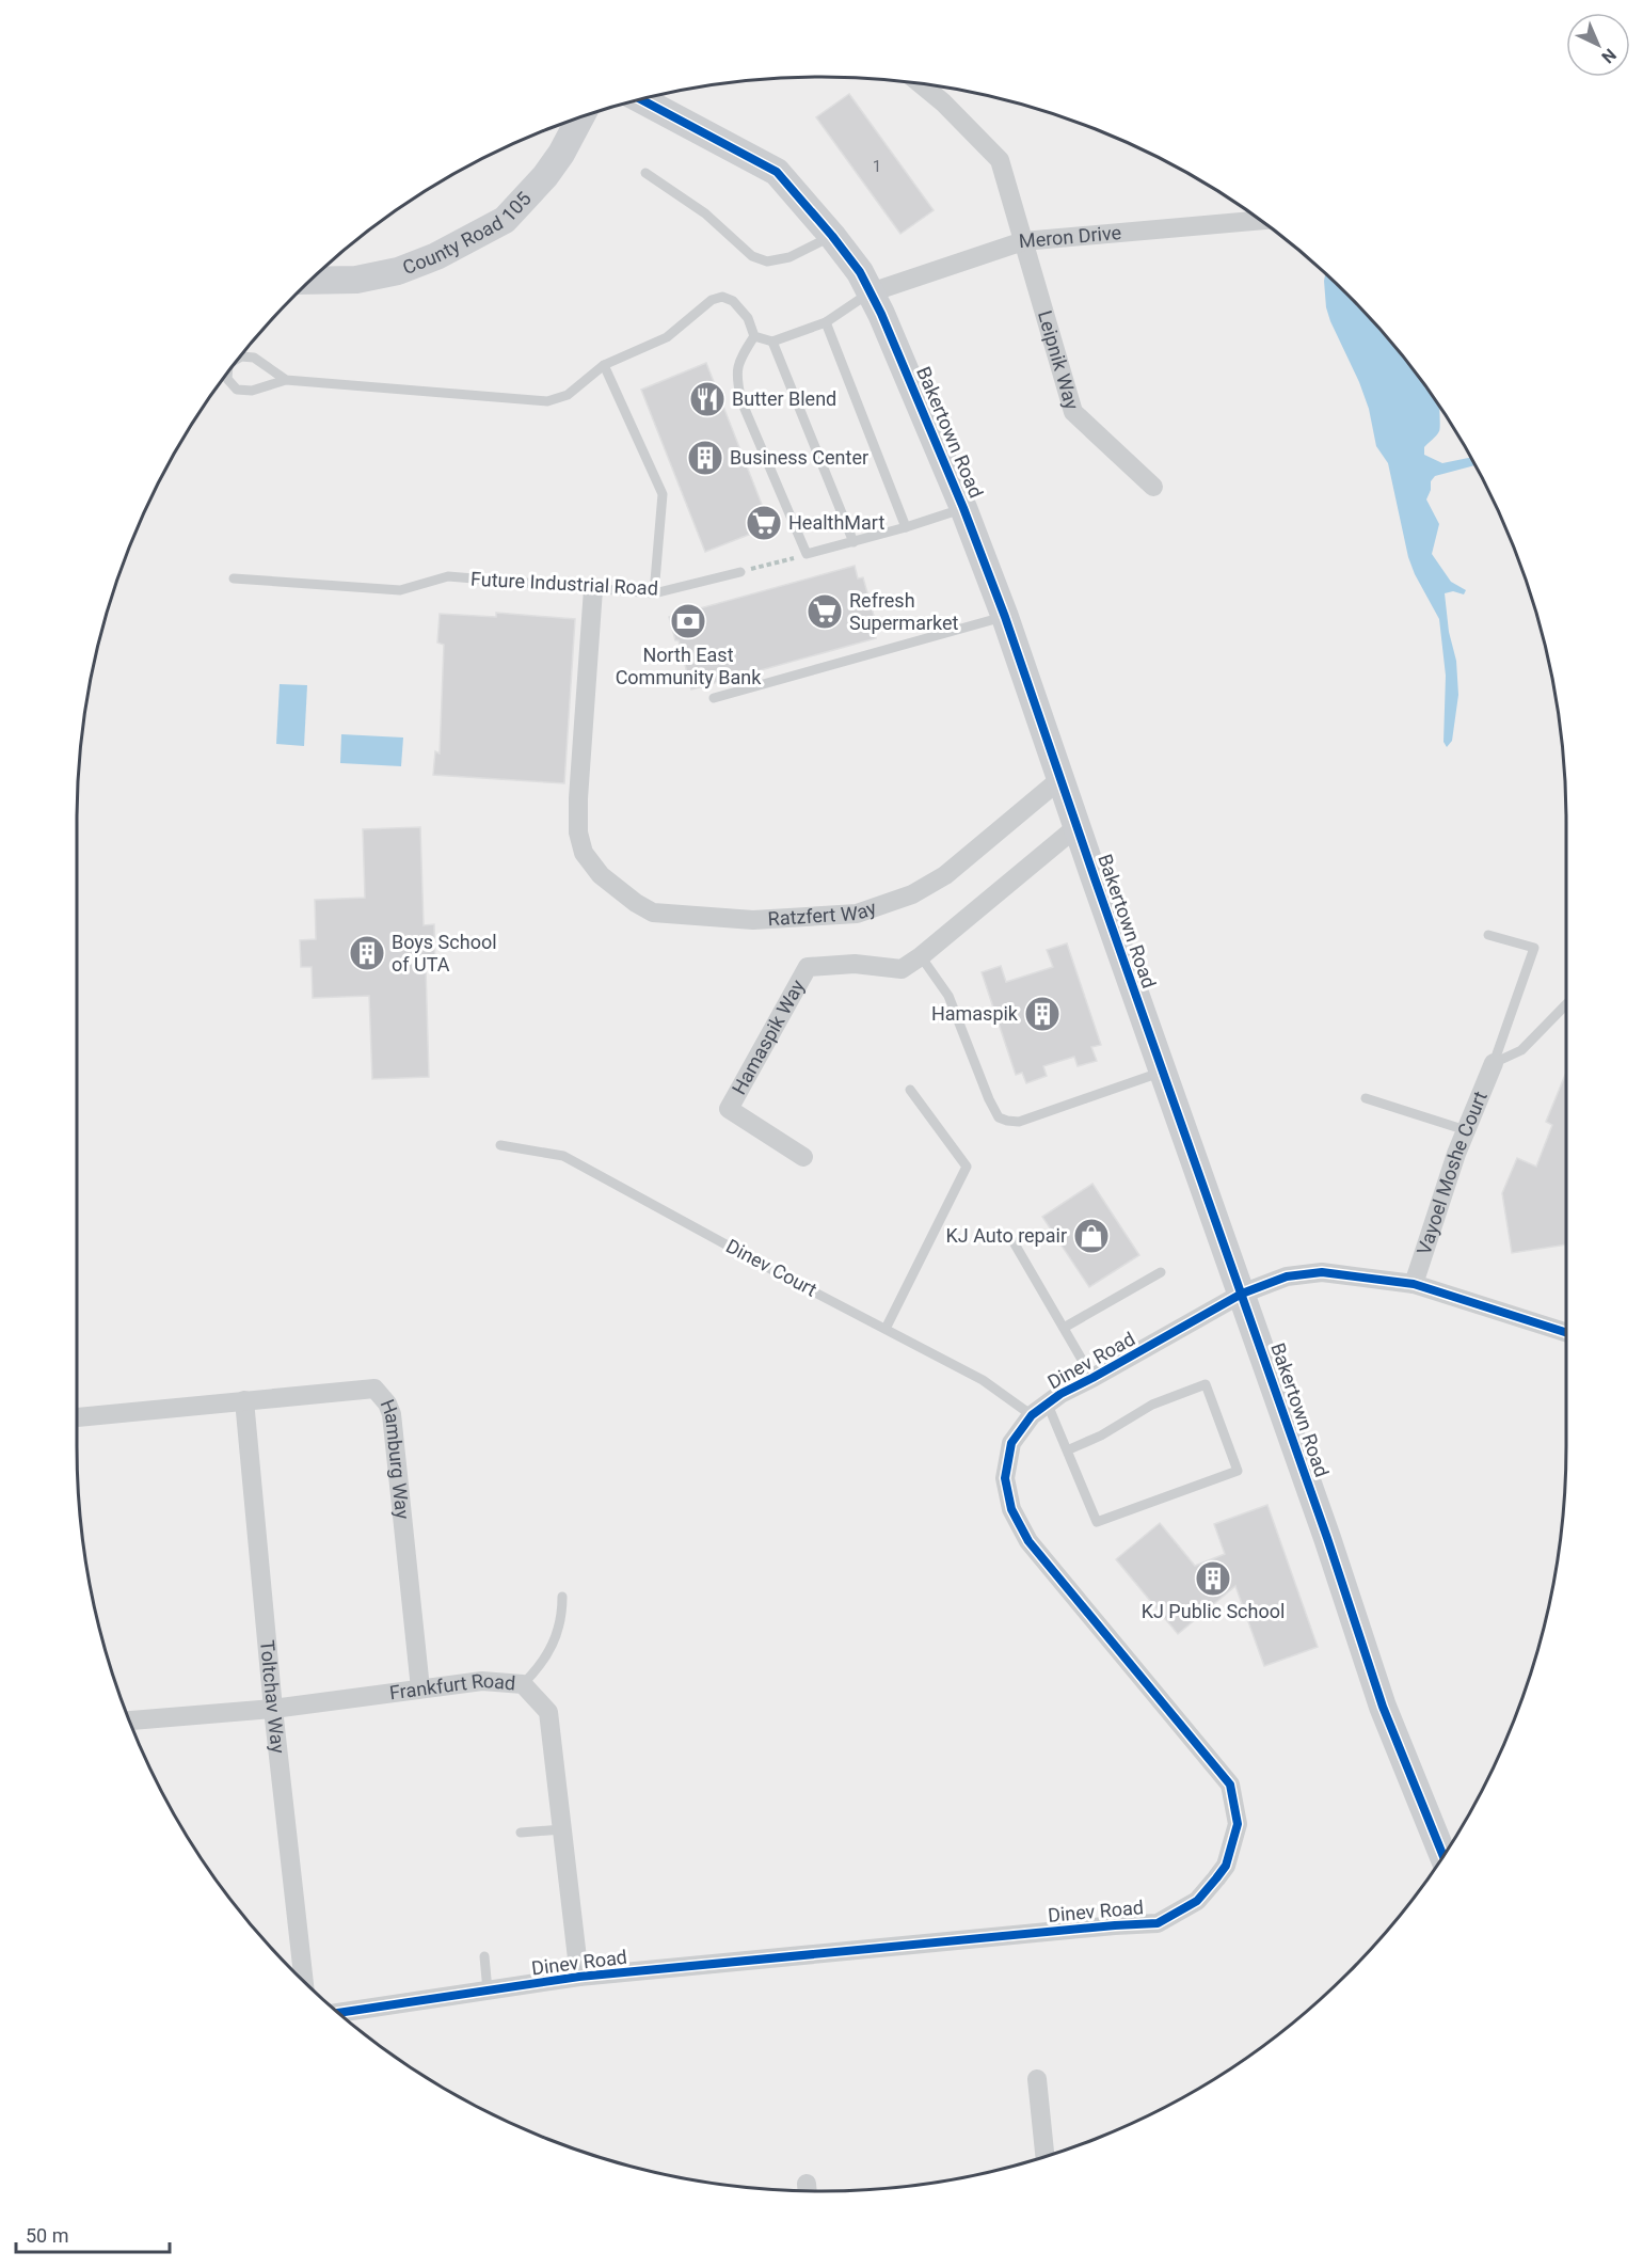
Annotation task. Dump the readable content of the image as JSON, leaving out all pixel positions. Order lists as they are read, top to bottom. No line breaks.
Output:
{"streets":{"street":["County Road 105","Meron Drive","Leipnik Way","Bakertown Road","Ratzfert Way","Hamaspik Way","Vayoel Moshe Court","Dinev Road","Hamburg Way","Frankfurt Road","Toltchav Way"],"lane":["Future Industrial Road","Dinev Court"]},"crossings":[["Meron Drive","Leipnik Way"],["Meron Drive","Bakertown Road"],["Bakertown Road","Ratzfert Way"],["Bakertown Road","Hamaspik Way"],["Bakertown Road","Dinev Road"],["Future Industrial Road","Ratzfert Way"],["Vayoel Moshe Court","Dinev Road"],["Dinev Court","Dinev Road"],["Dinev Road","Frankfurt Road"],["Hamburg Way","Frankfurt Road"],["Hamburg Way","Toltchav Way"],["Frankfurt Road","Toltchav Way"]],"places":{"restaurant":["Butter Blend"],"building":["Business Center","Boys School of UTA","Hamaspik","KJ Public School"],"supermarket":["HealthMart","Refresh Supermarket"],"bank":["North East Community Bank"],"shop":["KJ Auto repair"]},"house_numbers":["1"],"scale_bar":"50 m","north":"bottom right"}
